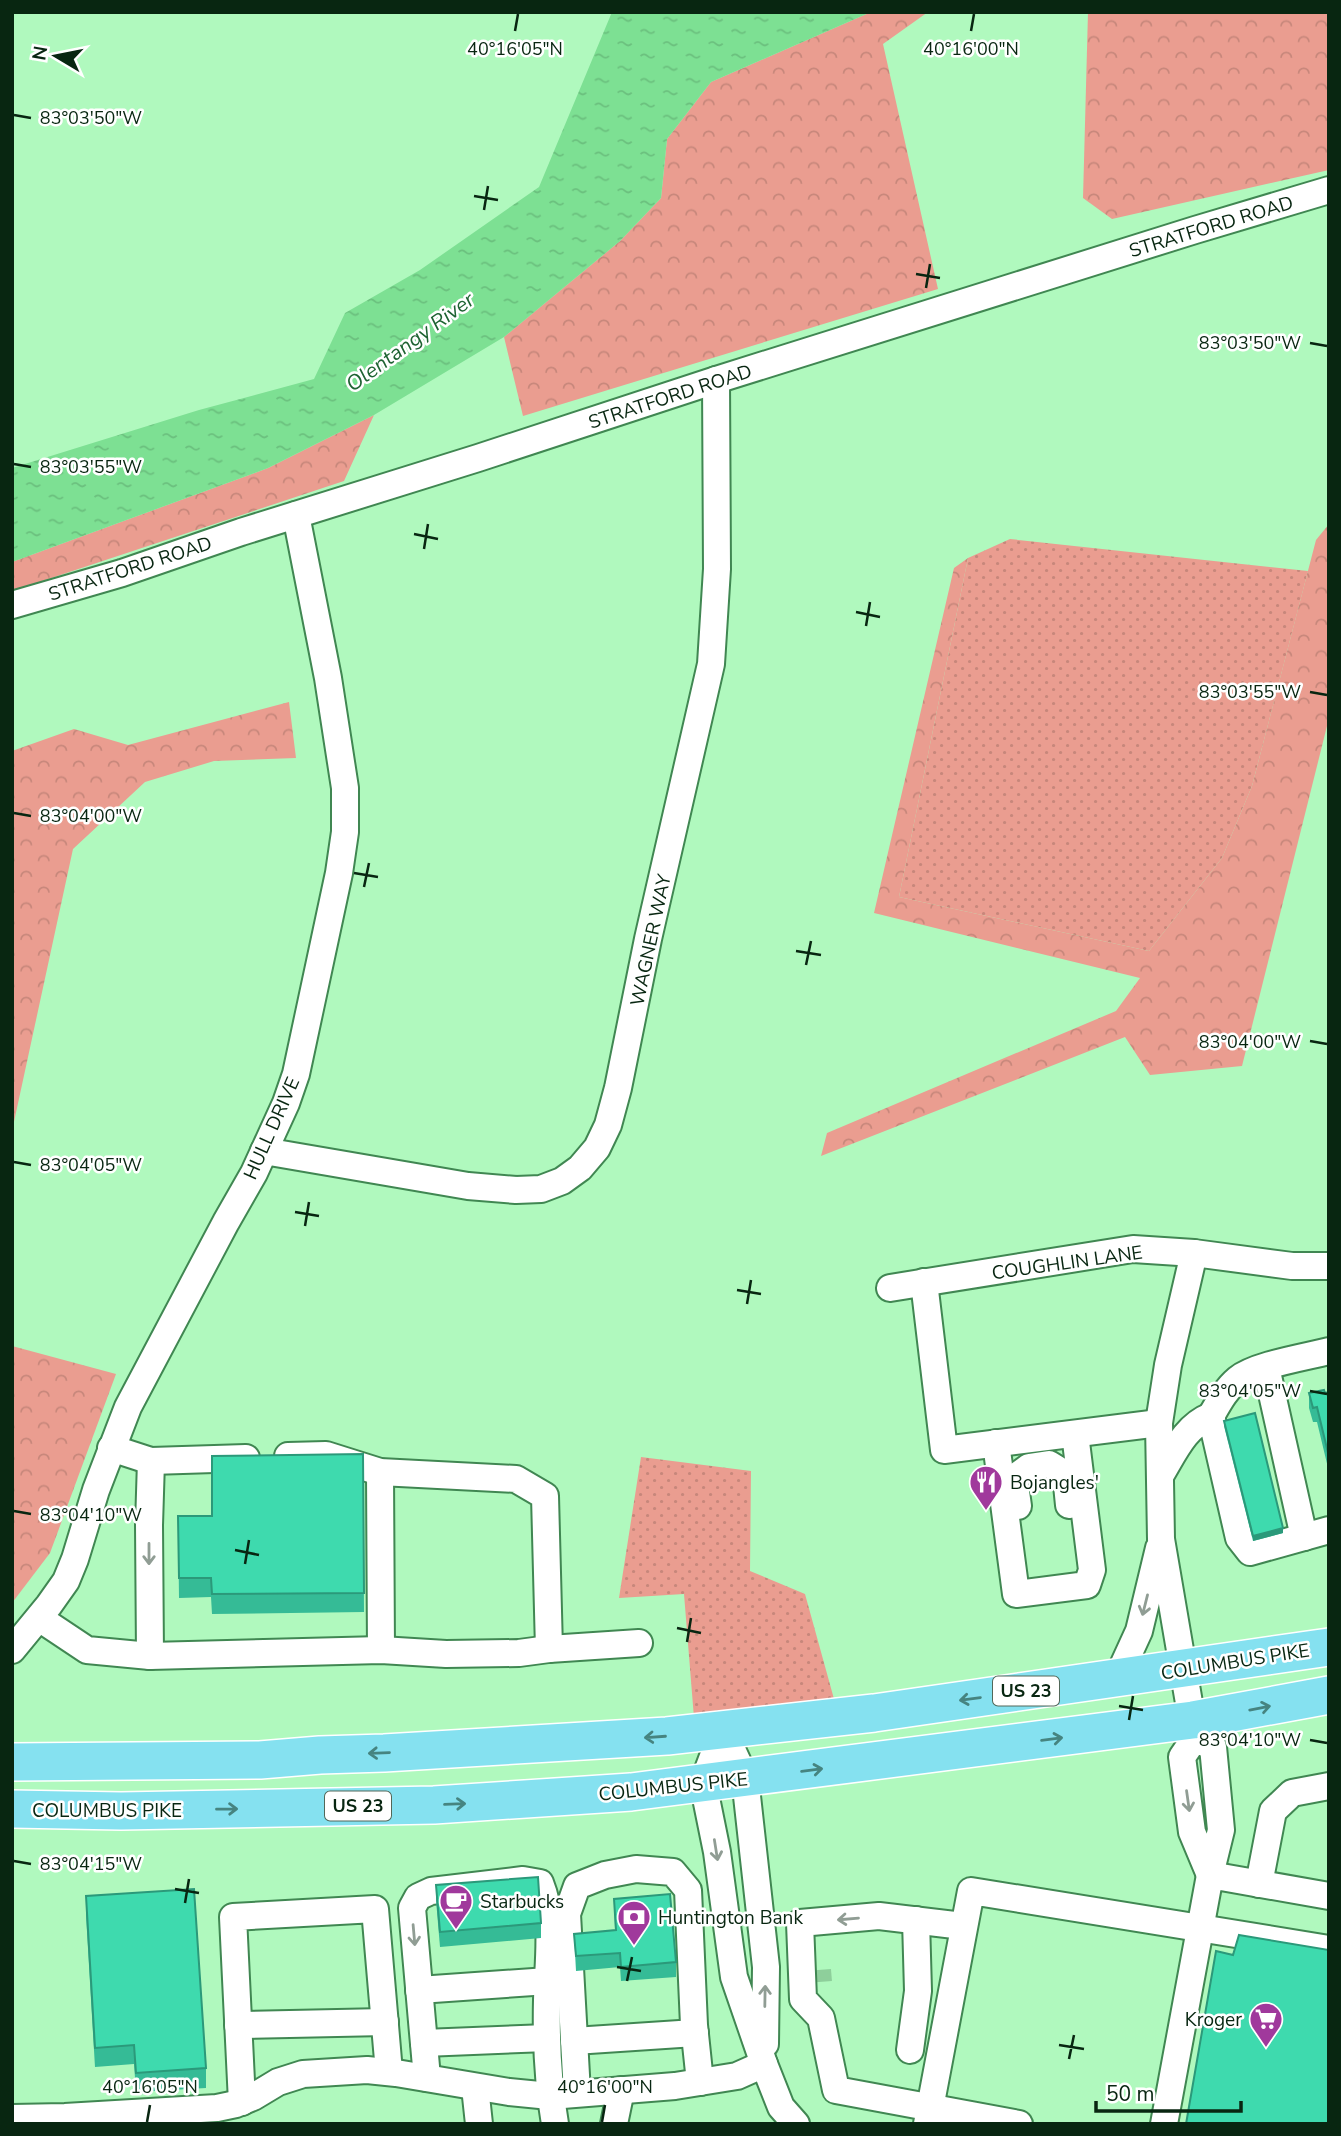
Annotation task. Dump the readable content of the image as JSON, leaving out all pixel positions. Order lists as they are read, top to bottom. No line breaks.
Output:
{"streets":{"highway":["COLUMBUS PIKE","US 23"],"street":["STRATFORD ROAD","WAGNER WAY","HULL DRIVE","COUGHLIN LANE"]},"crossings":[["STRATFORD ROAD","WAGNER WAY"],["STRATFORD ROAD","HULL DRIVE"],["WAGNER WAY","HULL DRIVE"]],"water":["Olentangy River"],"places":{"restaurant":["Bojangles'"],"cafe":["Starbucks"],"bank":["Huntington Bank"],"supermarket":["Kroger"]},"scale_bar":"50 m","north":"left","coordinates":["40°16'05\"N","40°16'00\"N","83°03'50\"W","83°03'55\"W","83°04'00\"W","83°04'05\"W","83°04'10\"W","83°04'15\"W"]}
